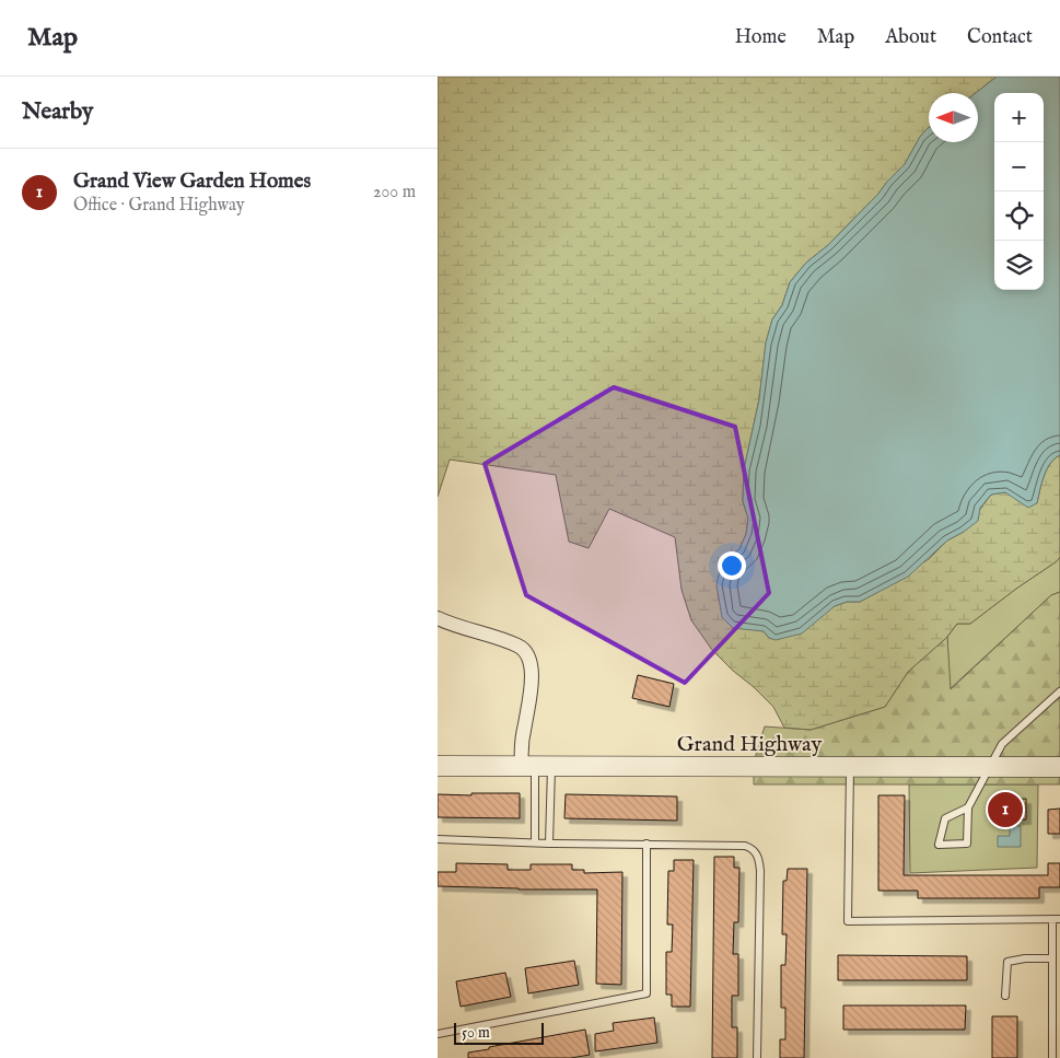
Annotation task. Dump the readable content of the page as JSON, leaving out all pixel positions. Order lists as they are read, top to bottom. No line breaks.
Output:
{"streets":{"street":["Grand Highway"]},"scale_bar":"50 m","north":"left","page":{"header":"Map","nav":["Home","Map","About","Contact"],"heading":"Nearby","map_buttons":["+","−"],"list":[{"mark":"1","name":"Grand View Garden Homes","note":"Office · Grand Highway","value":"200 m"}],"pins":"1","scale":"50 m"}}
